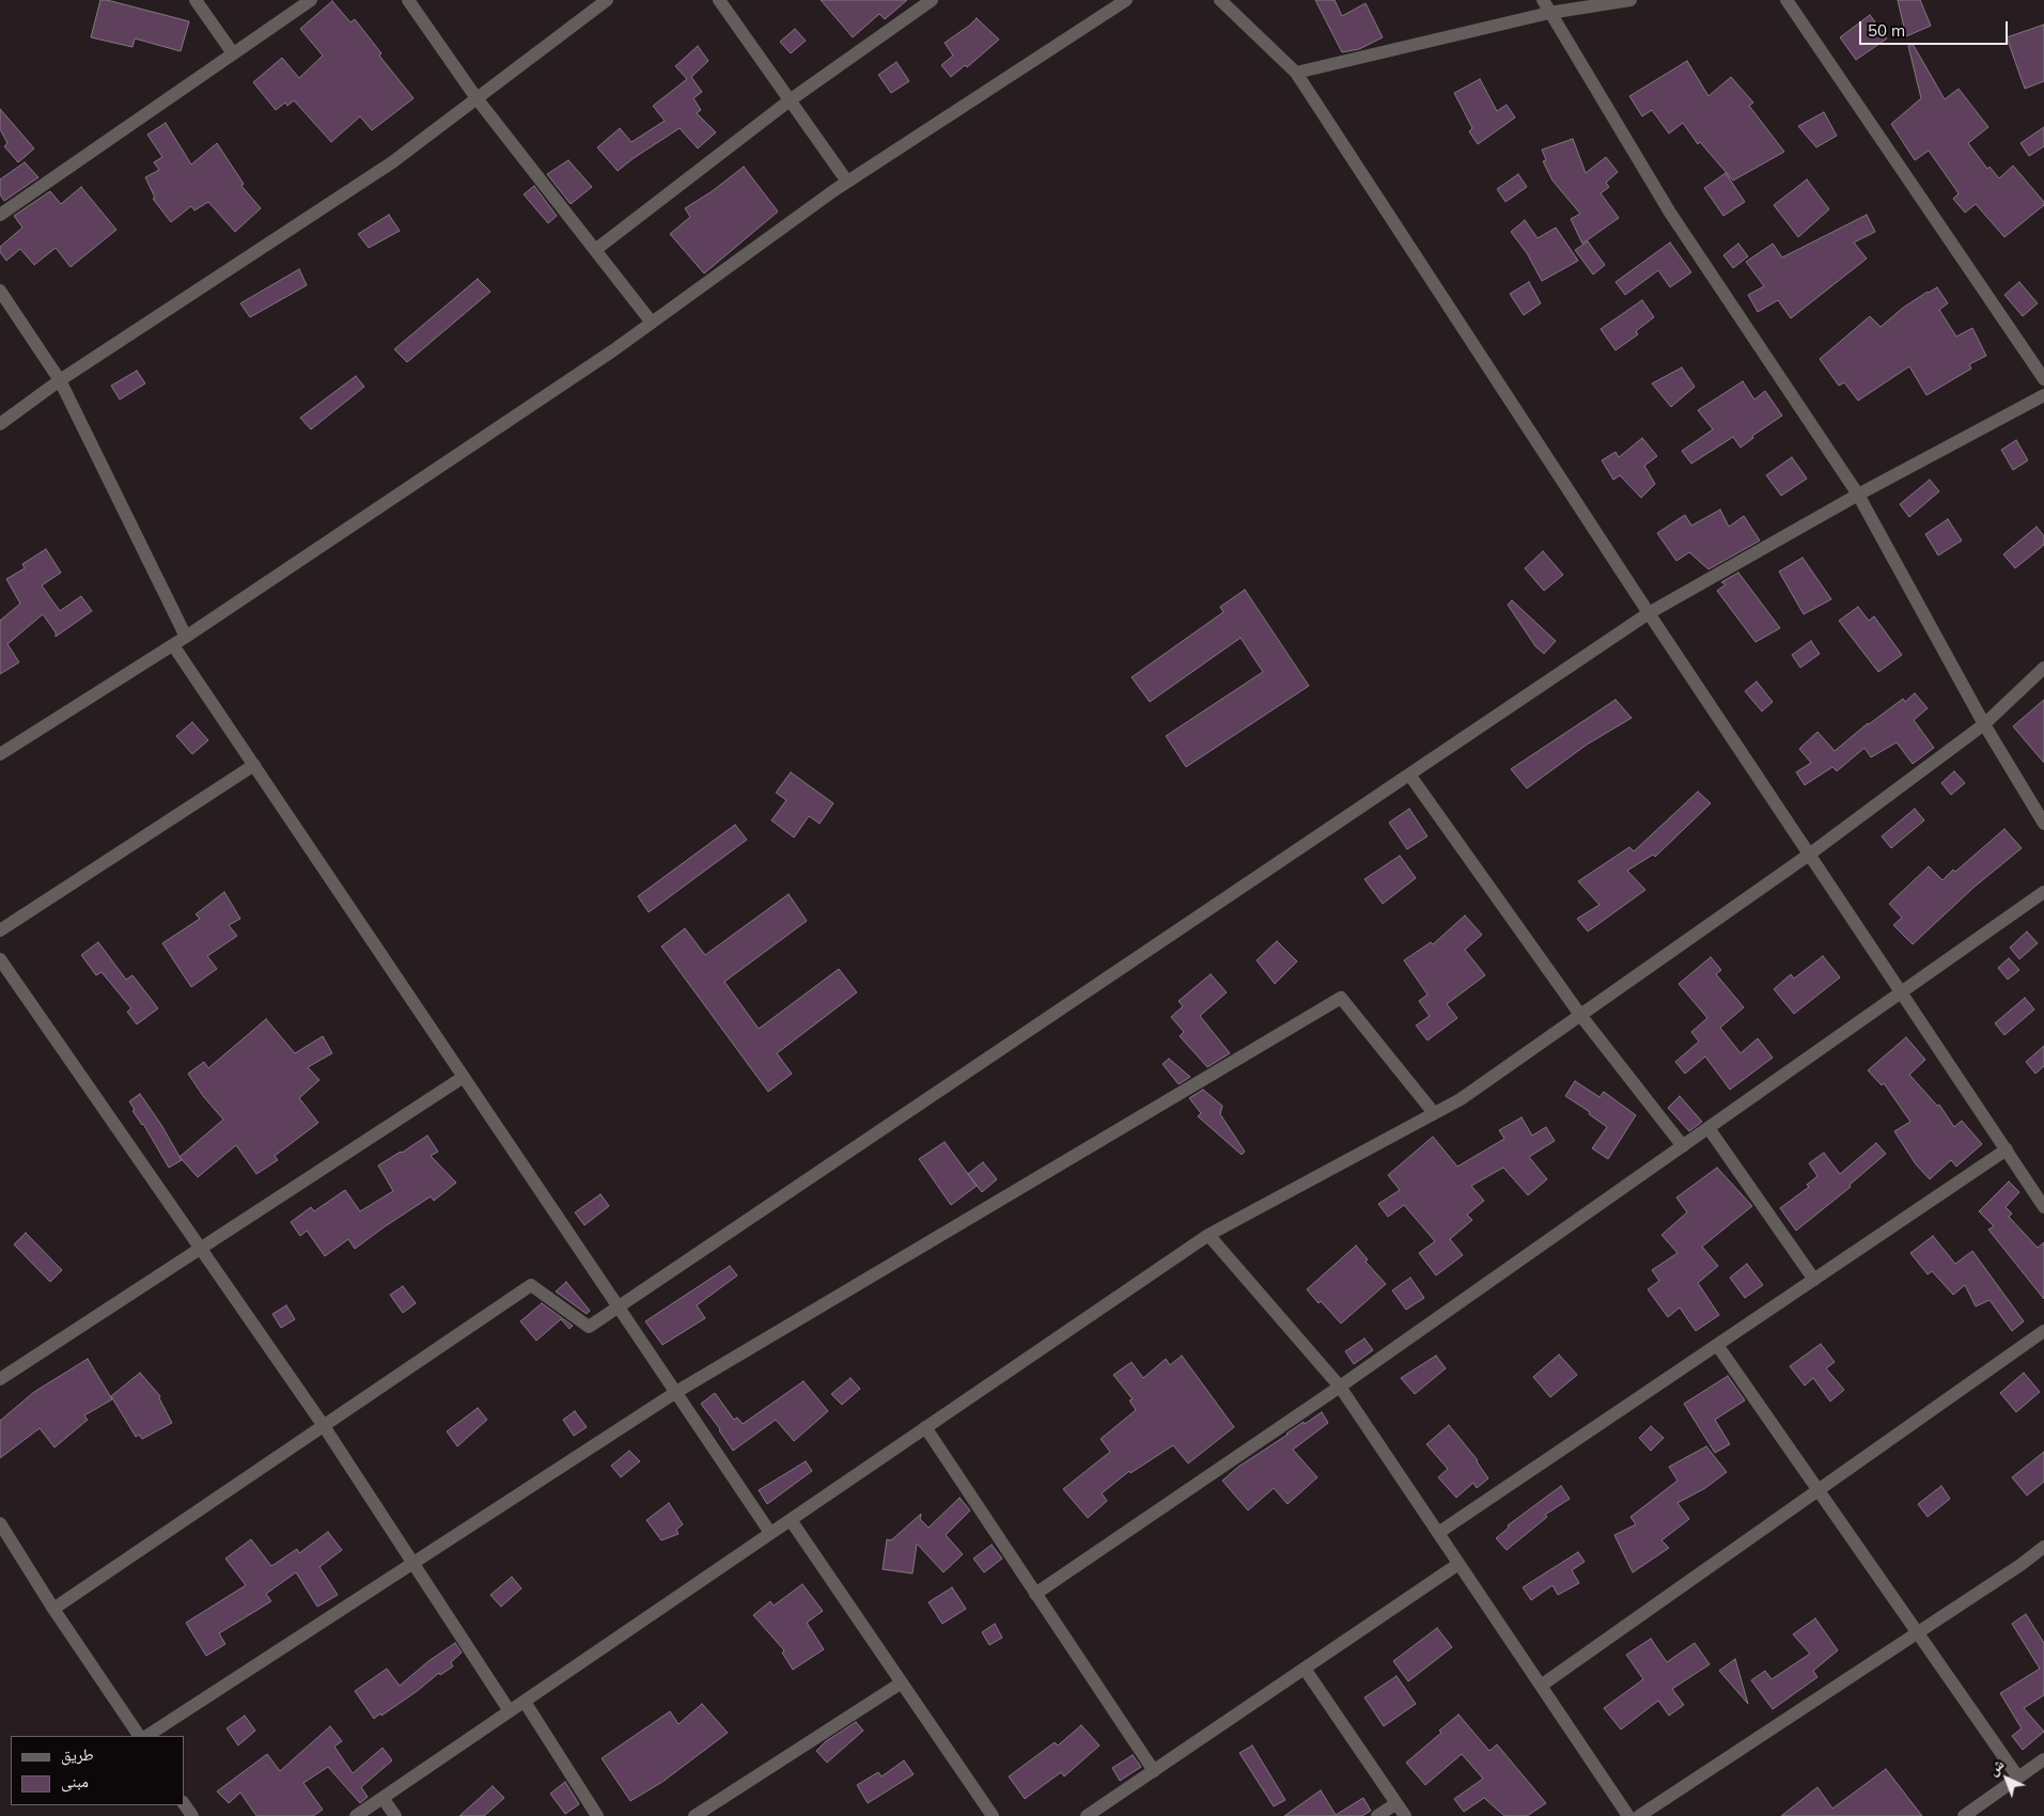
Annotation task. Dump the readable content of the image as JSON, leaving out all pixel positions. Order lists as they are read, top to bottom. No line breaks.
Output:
{"legend":["طريق","مبنى"],"scale_bar":"50 m","north":"top left"}
